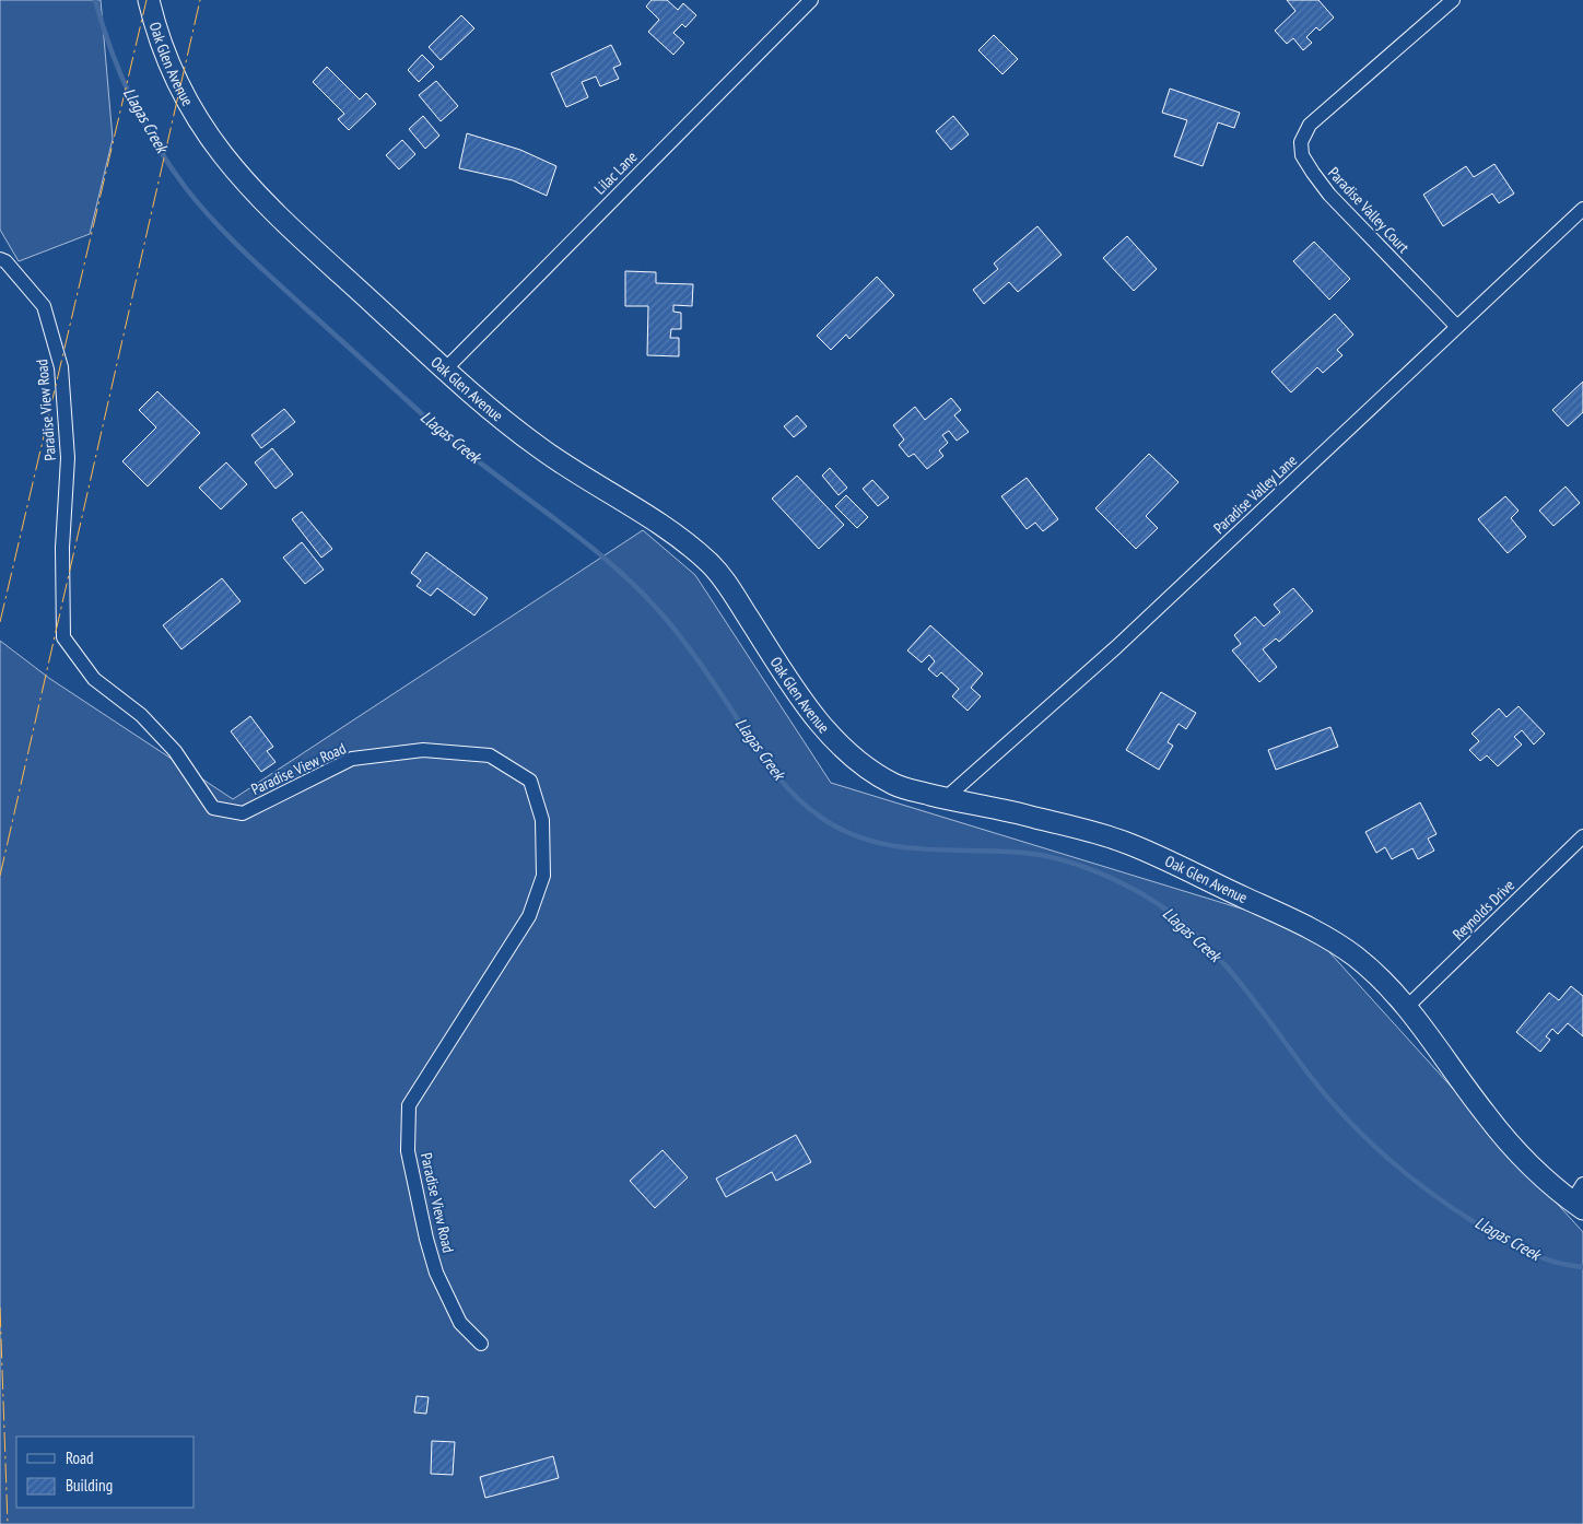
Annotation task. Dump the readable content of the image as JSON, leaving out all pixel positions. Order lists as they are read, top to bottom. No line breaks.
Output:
{"streets":{"street":["Oak Glen Avenue","Lilac Lane","Paradise Valley Court","Paradise View Road","Paradise Valley Lane","Reynolds Drive"]},"crossings":[["Oak Glen Avenue","Lilac Lane"],["Oak Glen Avenue","Paradise Valley Lane"],["Oak Glen Avenue","Reynolds Drive"],["Paradise Valley Court","Paradise Valley Lane"]],"water":["Llagas Creek"],"legend":["Road","Building"]}
